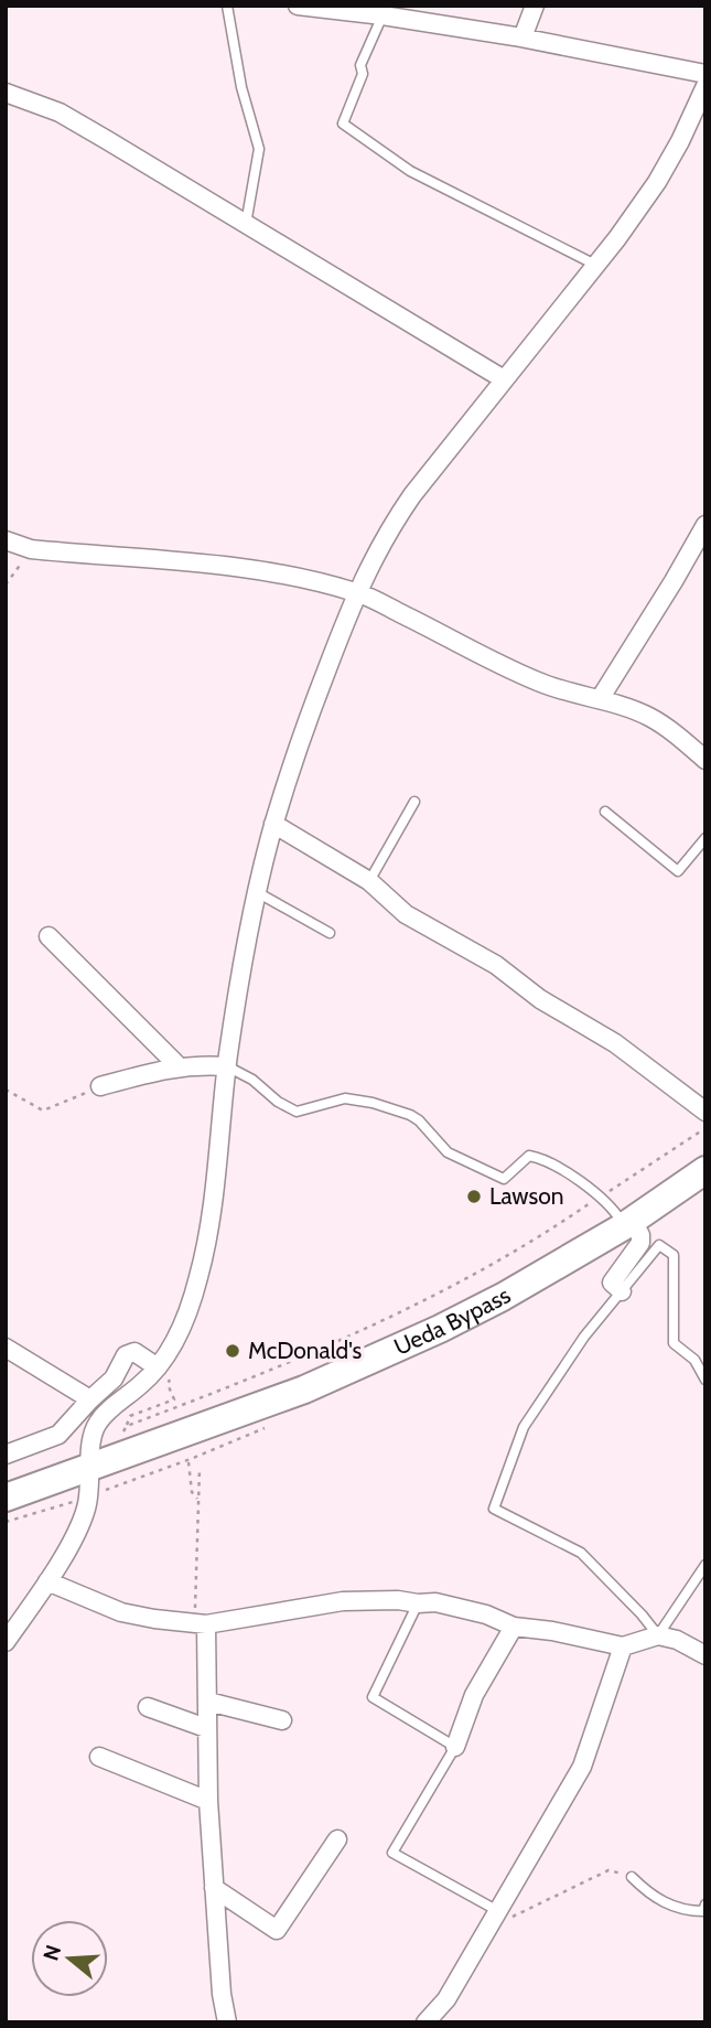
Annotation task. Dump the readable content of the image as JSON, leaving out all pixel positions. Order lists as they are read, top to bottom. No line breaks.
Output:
{"streets":{"highway":["Ueda Bypass"]},"places":["Lawson","McDonald's"],"north":"left"}
